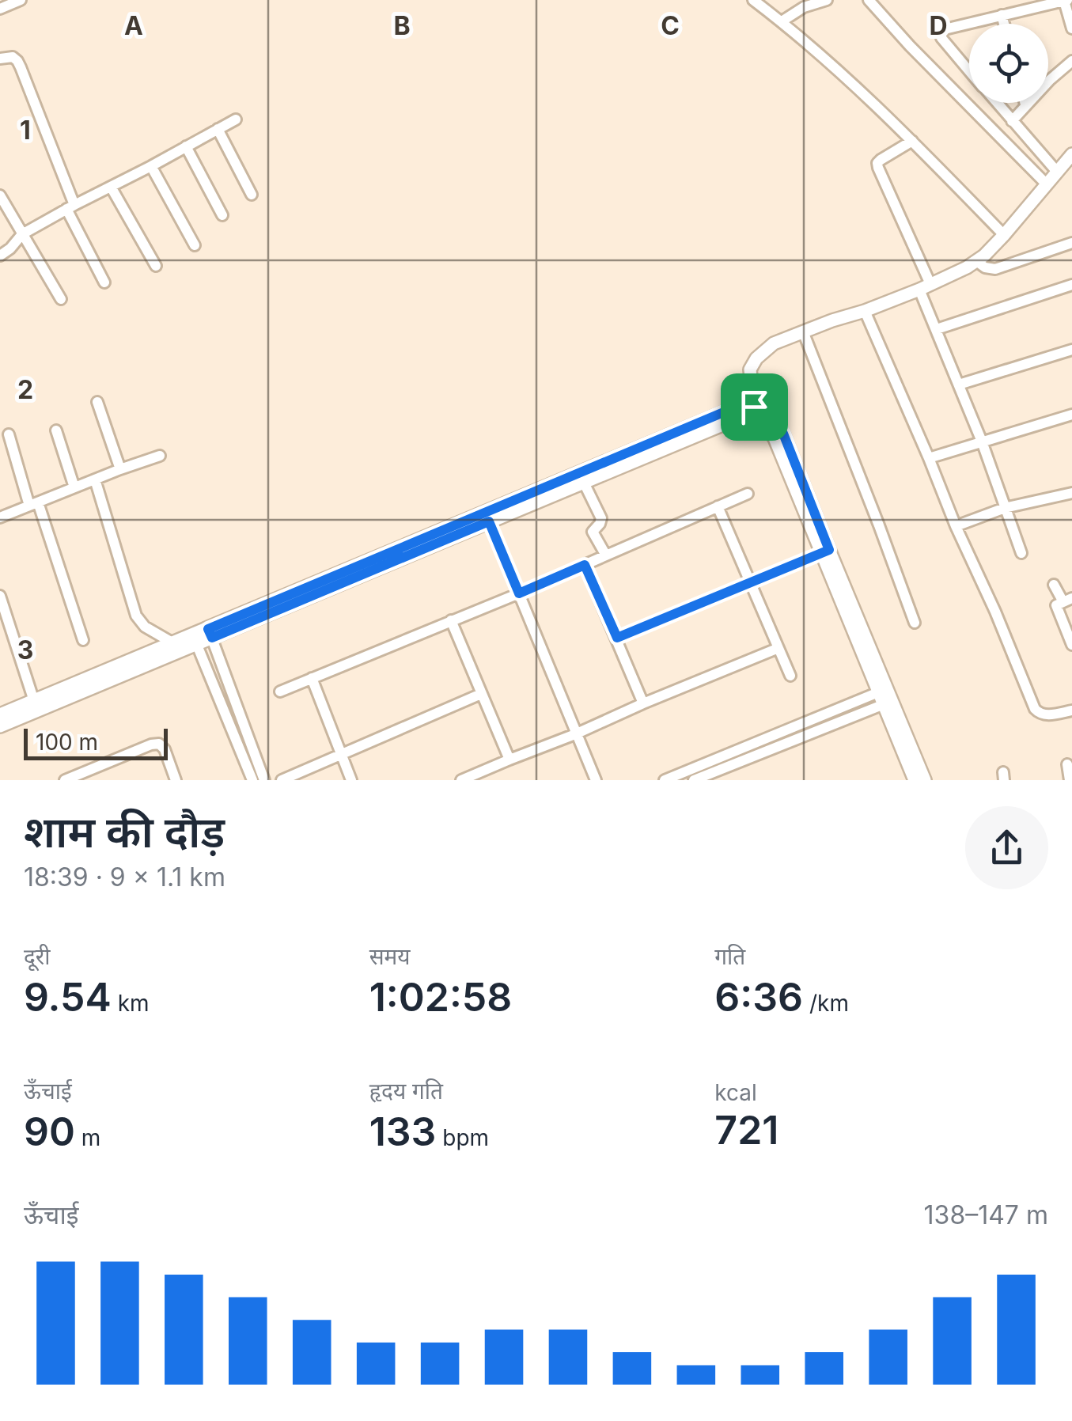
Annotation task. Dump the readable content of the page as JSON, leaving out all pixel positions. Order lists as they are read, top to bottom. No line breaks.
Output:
{"scale_bar":"100 m","page":{"scale":"100 m","heading":["शाम की दौड़","18:39 · 9 × 1.1 km"],"stats":[["दूरी","9.54 km"],["समय","1:02:58"],["गति","6:36 /km"],["ऊँचाई","90 m"],["हृदय गति","133 bpm"],["kcal","721"]],"chart":["ऊँचाई","138–147 m"]},"grid":{"columns":["A","B","C","D"],"rows":["1","2","3"]}}
